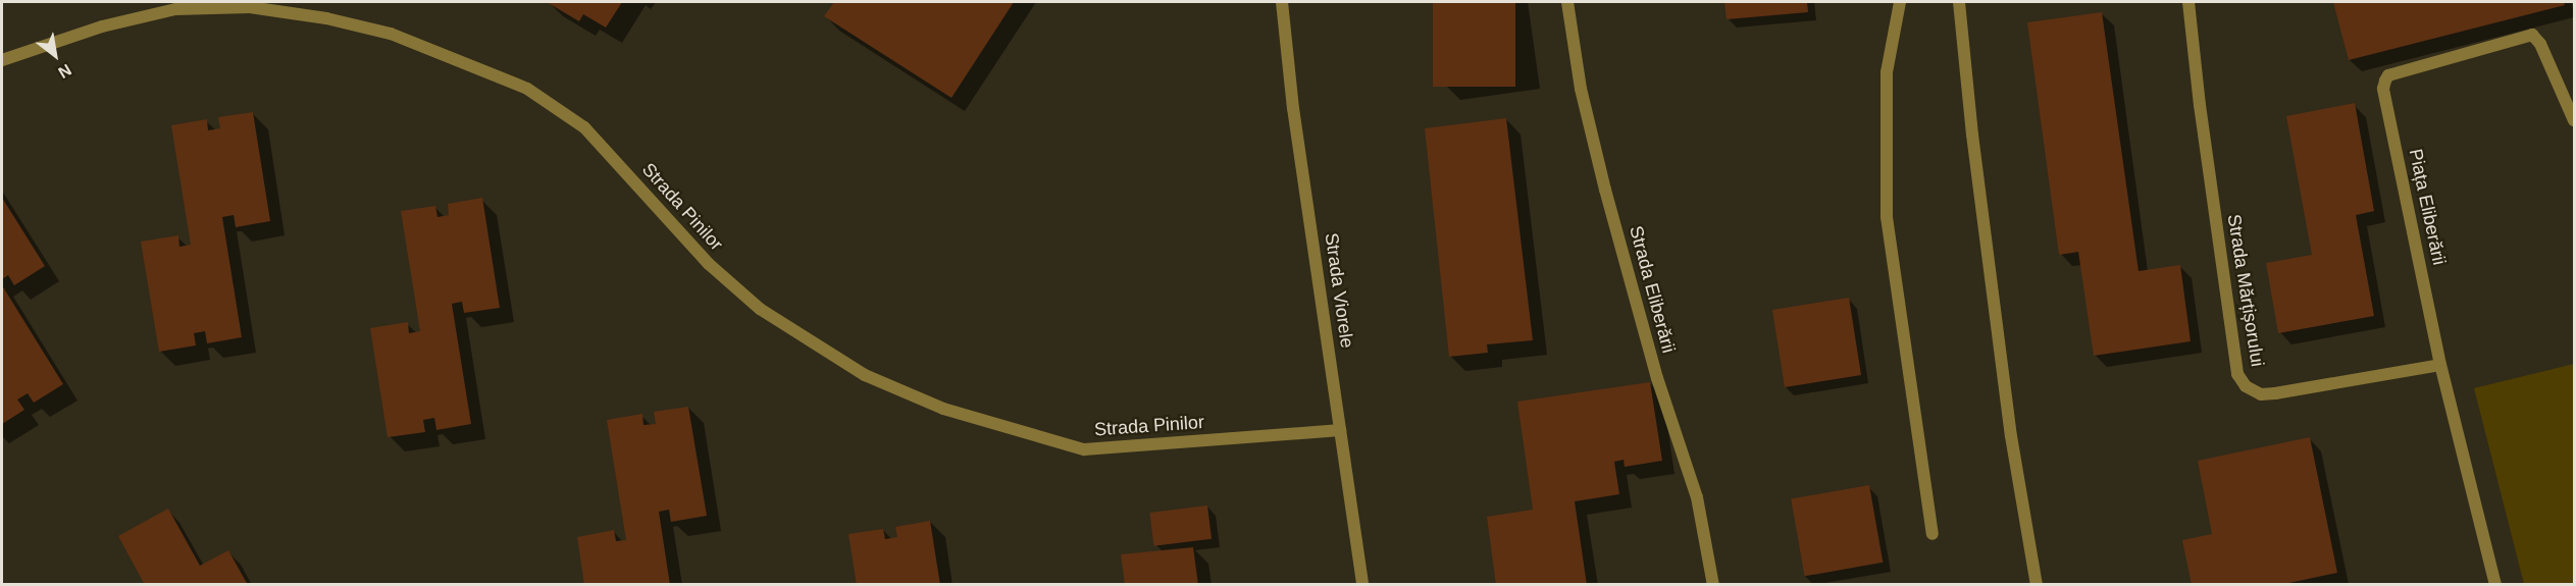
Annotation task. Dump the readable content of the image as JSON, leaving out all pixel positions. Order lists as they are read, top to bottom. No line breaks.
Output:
{"streets":{"street":["Strada Pinilor","Piața Eliberării","Strada Eliberării","Strada Viorele","Strada Mărțișorului"]},"crossings":[["Strada Pinilor","Strada Viorele"],["Piața Eliberării","Strada Mărțișorului"]],"north":"bottom right"}
